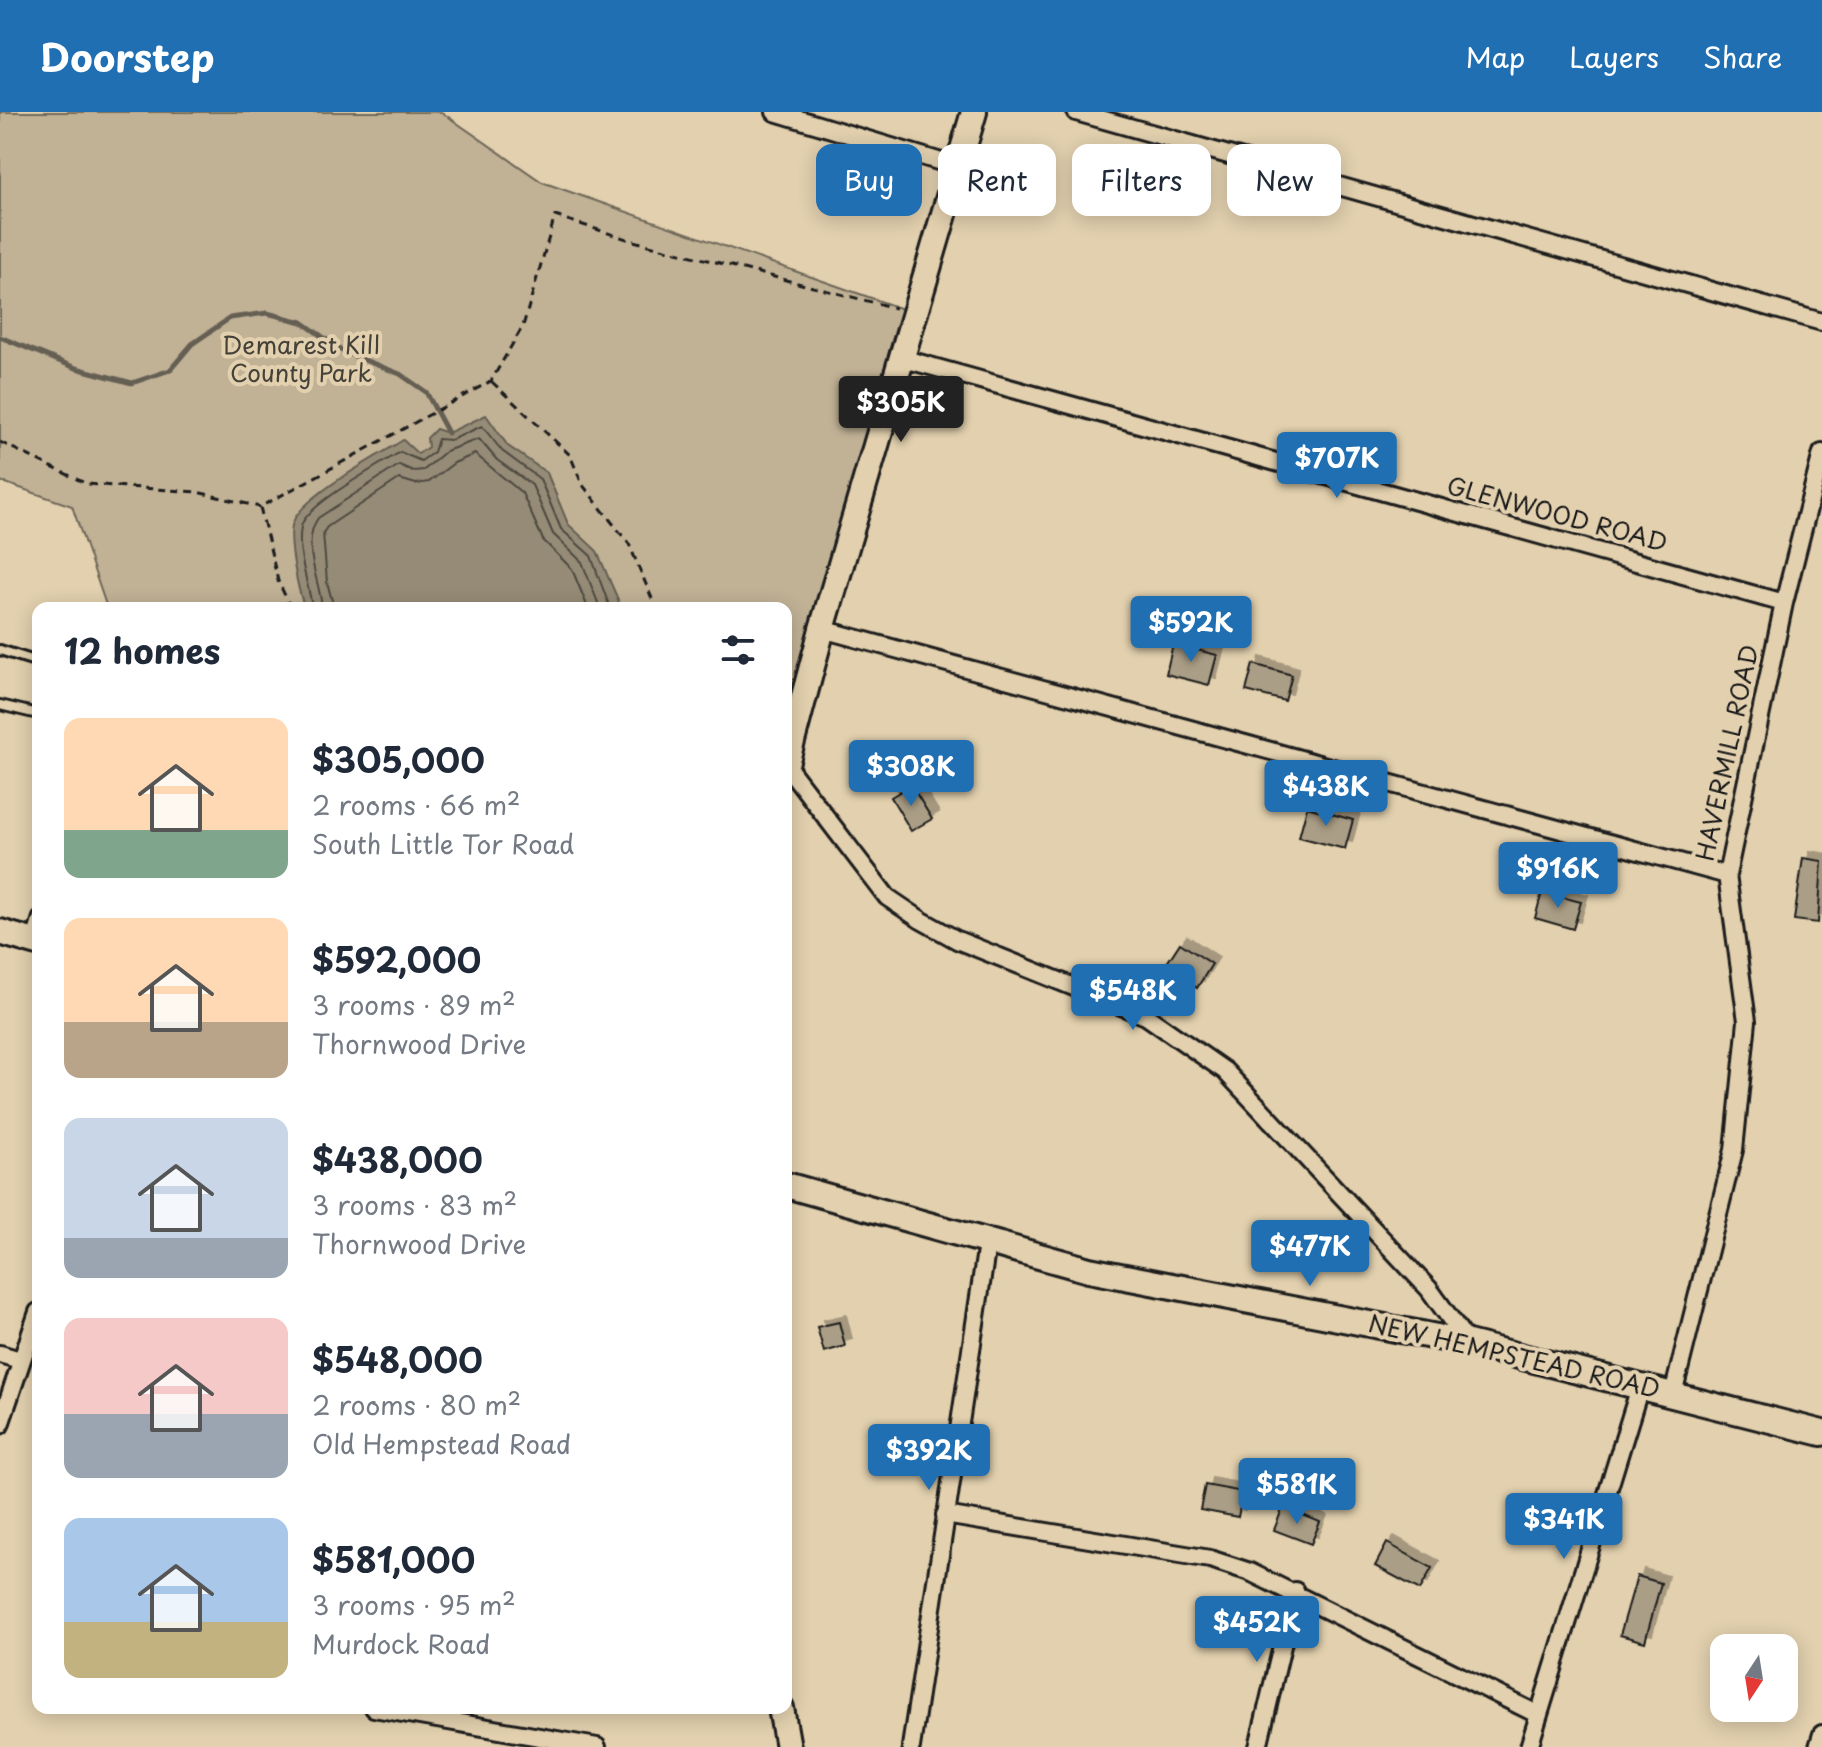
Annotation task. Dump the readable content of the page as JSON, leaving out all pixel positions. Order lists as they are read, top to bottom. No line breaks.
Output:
{"streets":{"street":["GLENWOOD ROAD","HAVERMILL ROAD","NEW HEMPSTEAD ROAD"]},"crossings":[["GLENWOOD ROAD","HAVERMILL ROAD"],["HAVERMILL ROAD","NEW HEMPSTEAD ROAD"]],"parks":["Demarest Kill County Park"],"north":"bottom","page":{"header":"Doorstep","nav":["Map","Layers","Share"],"chip":["Buy","Rent","Filters","New"],"price":["$305K","$707K","$592K","$308K","$438K","$916K","$548K","$477K","$392K","$581K","$341K","$452K"],"heading":"12 homes","list":[{"name":"$305,000","note":"2 rooms · 66 m² · South Little Tor Road"},{"name":"$592,000","note":"3 rooms · 89 m² · Thornwood Drive"},{"name":"$438,000","note":"3 rooms · 83 m² · Thornwood Drive"},{"name":"$548,000","note":"2 rooms · 80 m² · Old Hempstead Road"},{"name":"$581,000","note":"3 rooms · 95 m² · Murdock Road"}]}}
